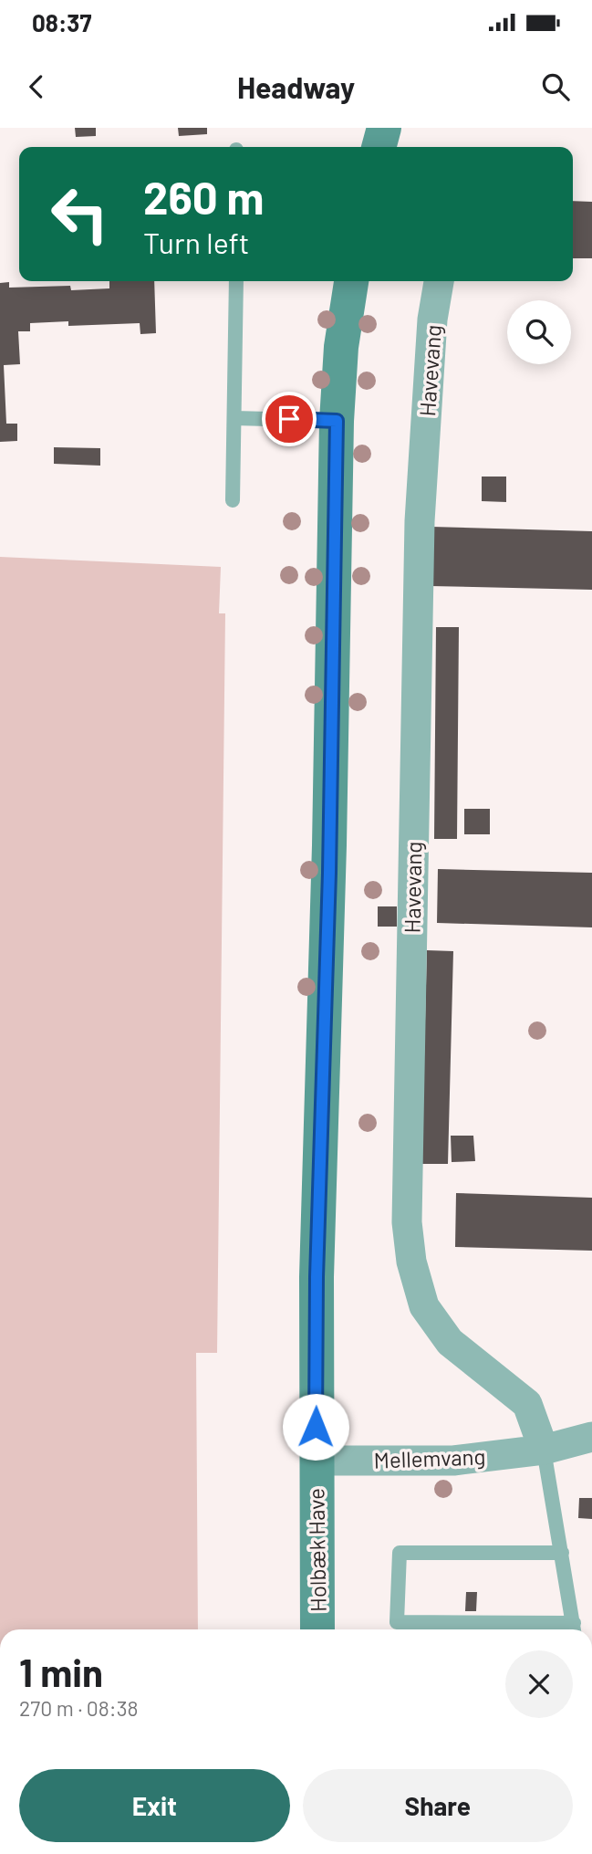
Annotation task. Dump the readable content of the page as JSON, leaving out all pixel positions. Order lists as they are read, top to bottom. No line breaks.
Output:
{"streets":{"street":["Havevang","Mellemvang","Holbæk Have"]},"crossings":[["Havevang","Mellemvang"],["Mellemvang","Holbæk Have"]],"page":{"status":"08:37","header":"Headway","turn":["260 m","Turn left"],"heading":["1 min","270 m · 08:38"],"buttons":["Exit","Share"]}}
